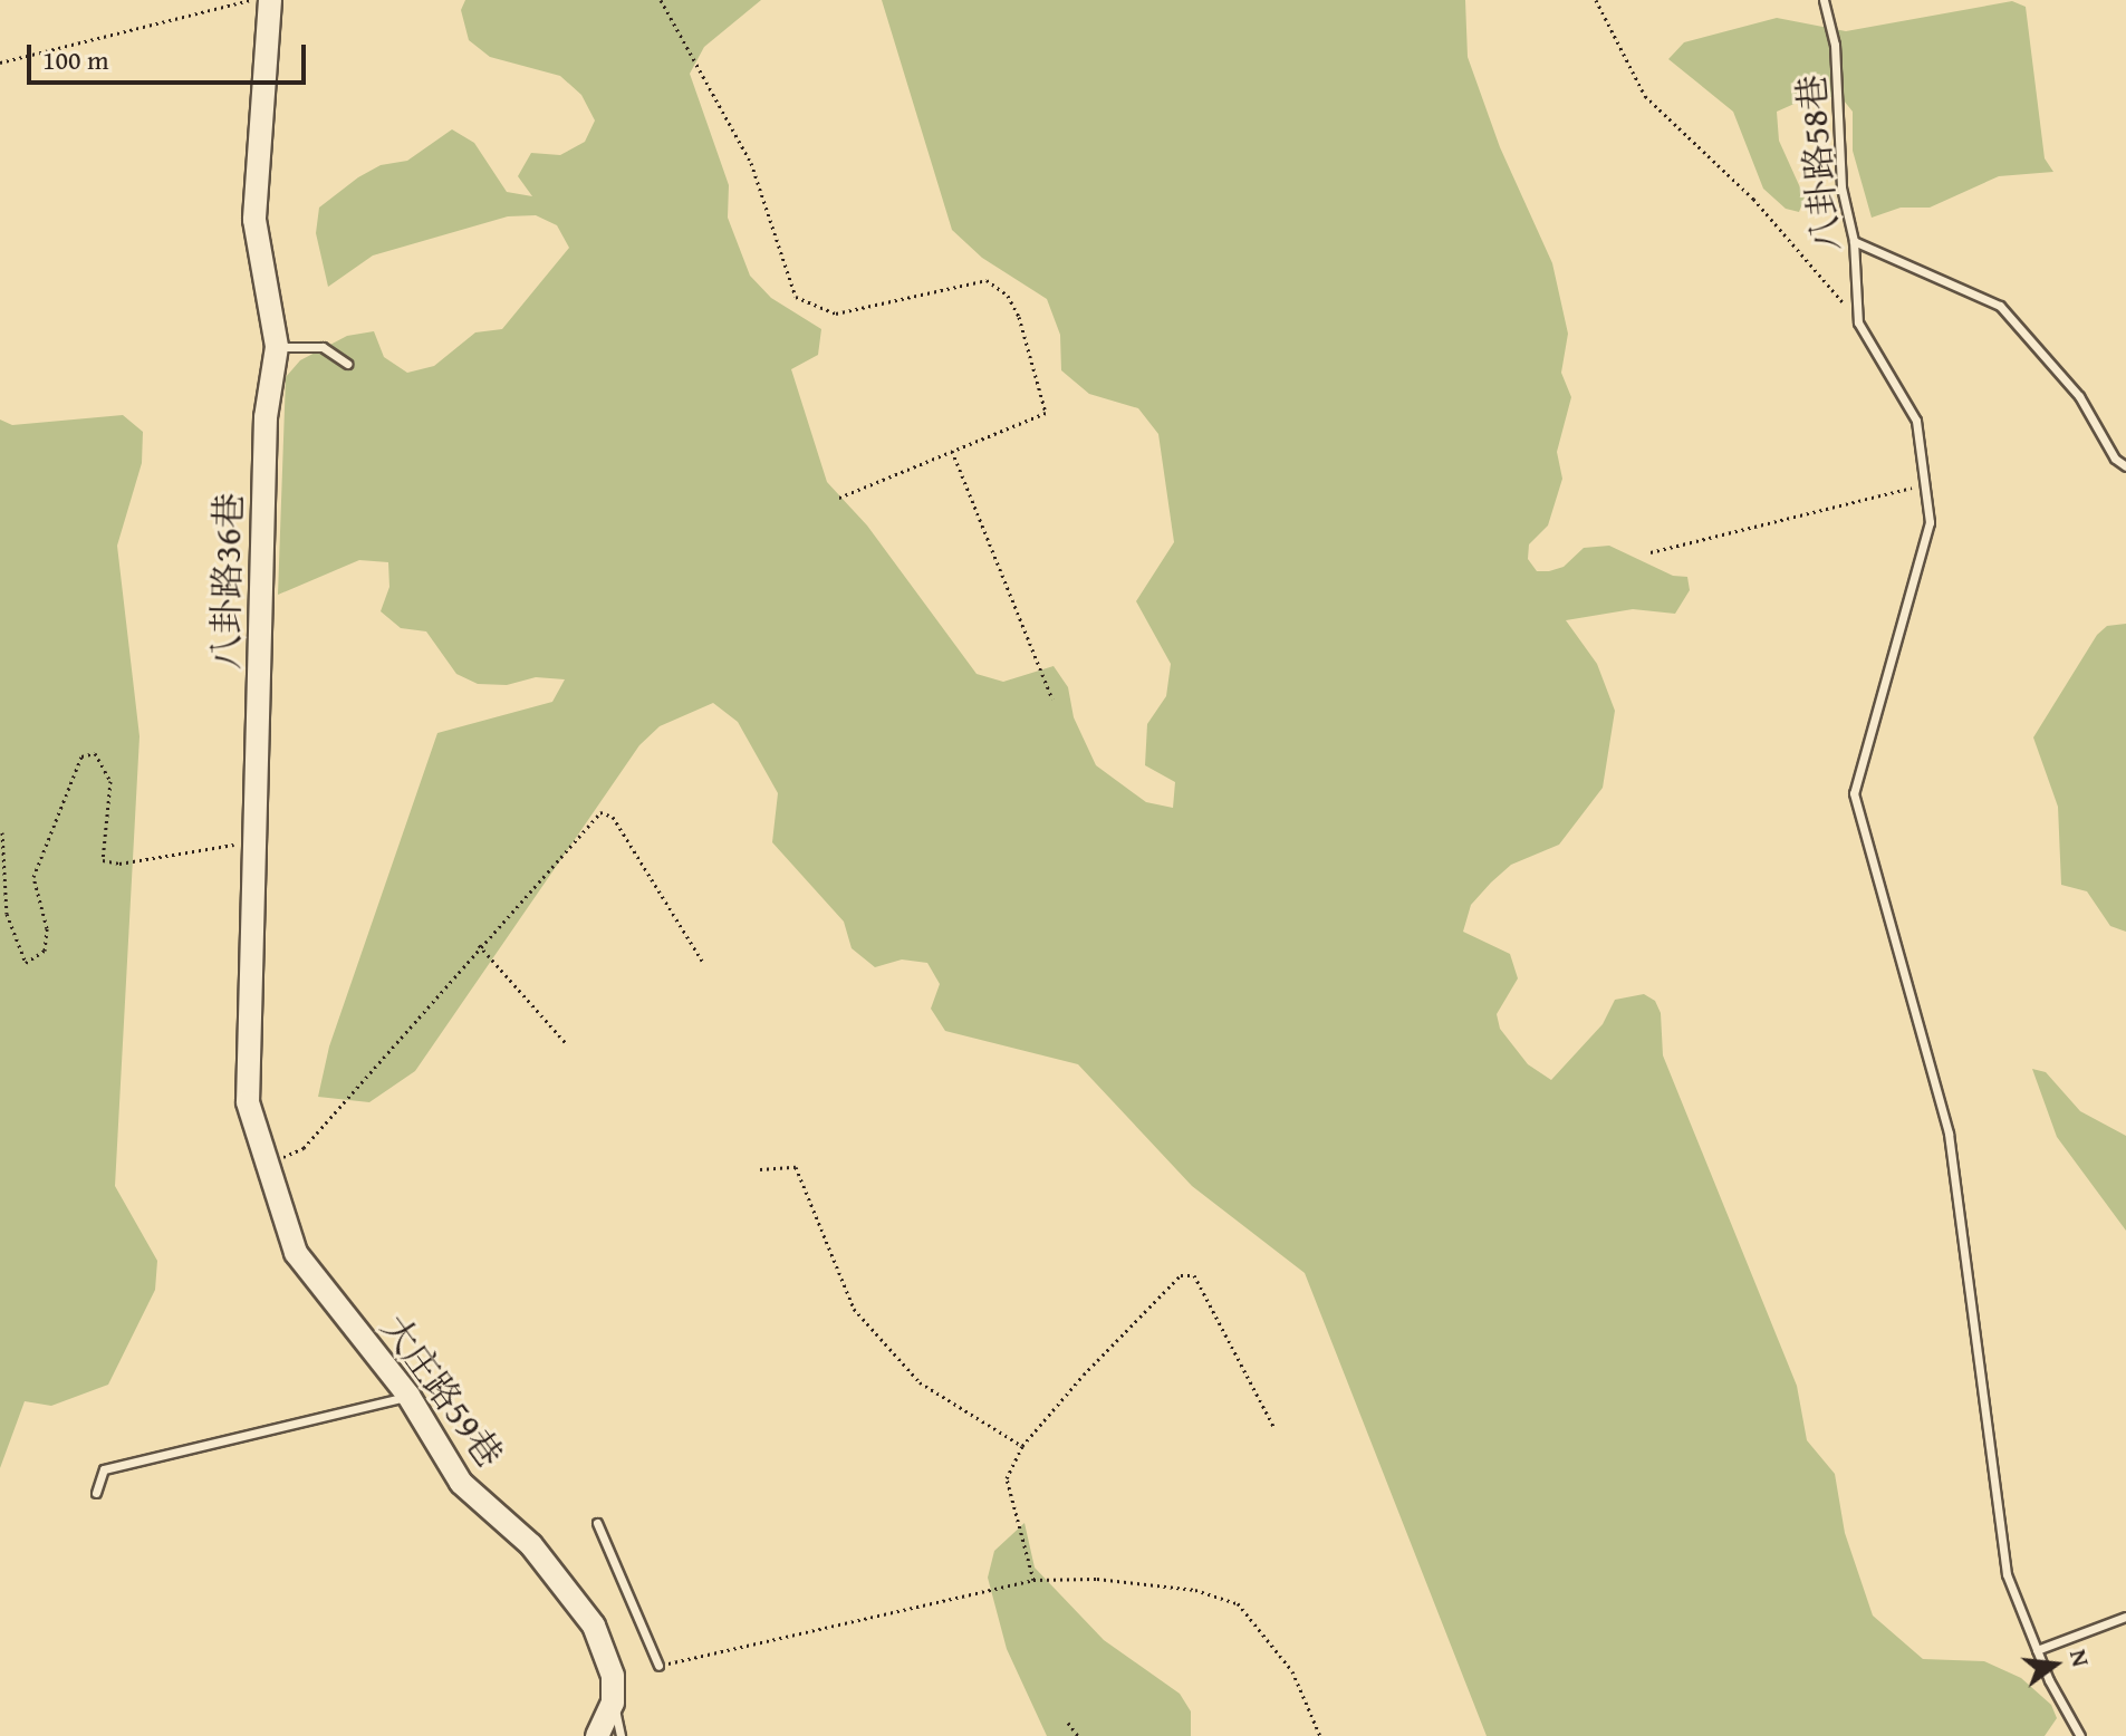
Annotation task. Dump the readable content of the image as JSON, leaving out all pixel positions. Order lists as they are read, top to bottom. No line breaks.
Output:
{"streets":{"street":["八卦路36巷","大庄路59巷"],"lane":["八卦路58巷"]},"crossings":[["八卦路36巷","大庄路59巷"]],"scale_bar":"100 m","north":"right"}
